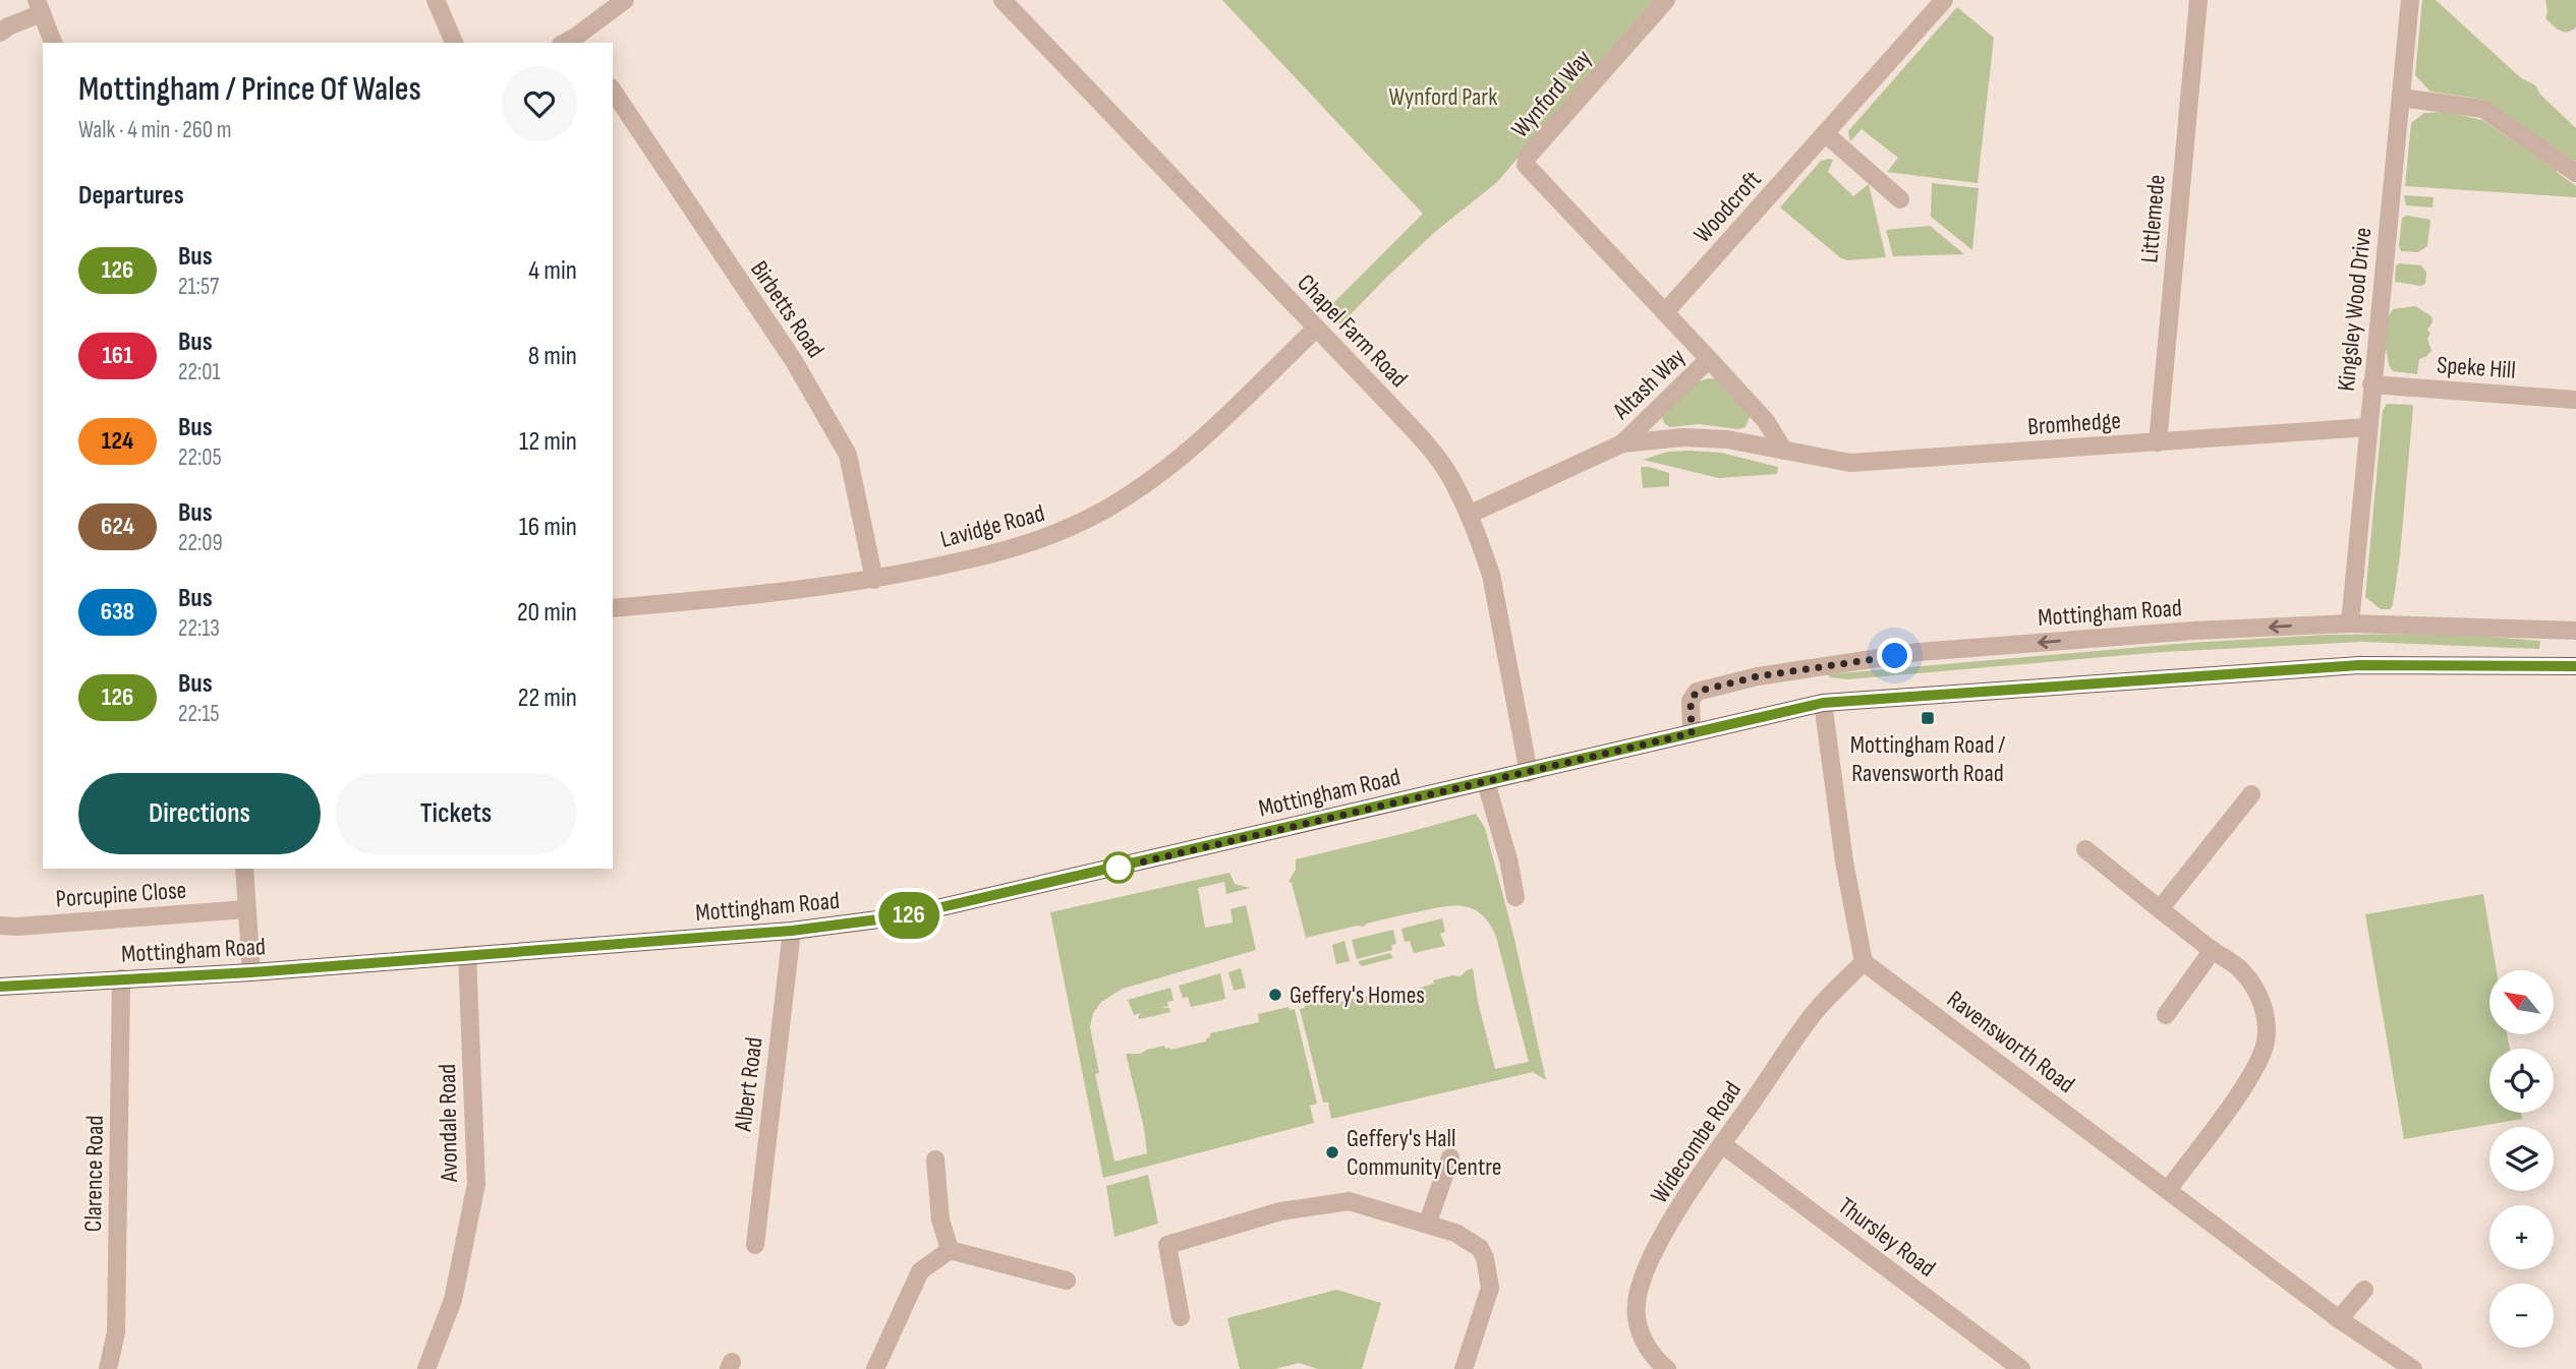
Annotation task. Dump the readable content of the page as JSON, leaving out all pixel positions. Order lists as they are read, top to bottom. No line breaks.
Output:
{"streets":{"main road":["Mottingham Road"],"street":["Wynford Way","Woodcroft","Littlemede","Birbetts Road","Kingsley Wood Drive","Chapel Farm Road","Speke Hill","Altash Way","Bromhedge","Lavidge Road","Porcupine Close","Ravensworth Road","Albert Road","Avondale Road","Widecombe Road","Clarence Road","Thursley Road"]},"crossings":[["Wynford Way","Woodcroft"],["Littlemede","Bromhedge"],["Birbetts Road","Lavidge Road"],["Kingsley Wood Drive","Speke Hill"],["Kingsley Wood Drive","Bromhedge"],["Kingsley Wood Drive","Mottingham Road"],["Chapel Farm Road","Bromhedge"],["Chapel Farm Road","Lavidge Road"],["Chapel Farm Road","Mottingham Road"],["Altash Way","Bromhedge"],["Mottingham Road","Albert Road"],["Mottingham Road","Avondale Road"],["Mottingham Road","Clarence Road"],["Ravensworth Road","Widecombe Road"],["Widecombe Road","Thursley Road"]],"parks":["Wynford Park"],"places":{"transit":["Mottingham Road / Ravensworth Road"],"other":["Geffery's Homes","Geffery's Hall Community Centre"]},"lines":["bus line 126"],"north":"top left","page":{"on_map":"126","heading":[["Mottingham / Prince Of Wales","Walk · 4 min · 260 m"],"Departures"],"list":[{"mark":"126","name":"Bus","note":"21:57","value":"4 min"},{"mark":"161","name":"Bus","note":"22:01","value":"8 min"},{"mark":"124","name":"Bus","note":"22:05","value":"12 min"},{"mark":"624","name":"Bus","note":"22:09","value":"16 min"},{"mark":"638","name":"Bus","note":"22:13","value":"20 min"},{"mark":"126","name":"Bus","note":"22:15","value":"22 min"}],"buttons":["Directions","Tickets"],"map_buttons":["+","−"]}}
